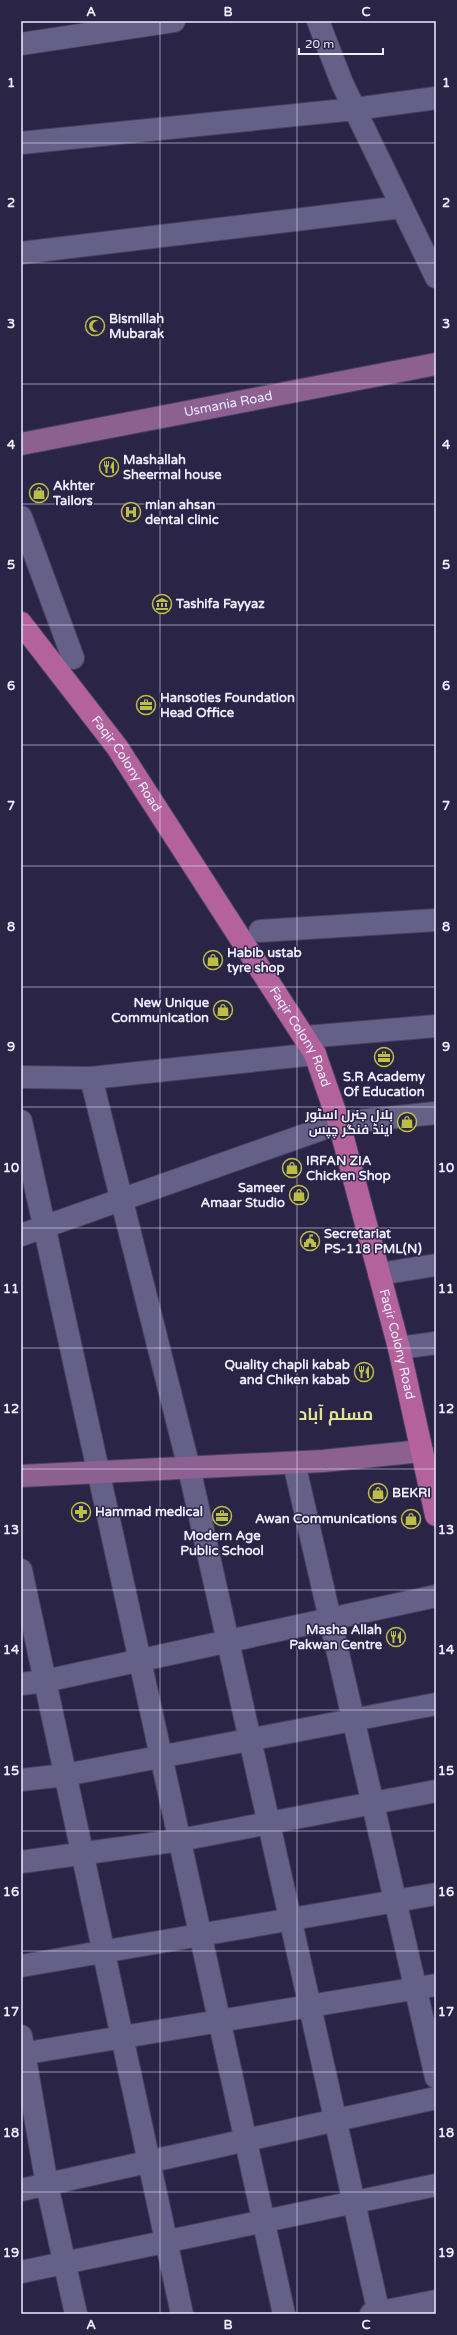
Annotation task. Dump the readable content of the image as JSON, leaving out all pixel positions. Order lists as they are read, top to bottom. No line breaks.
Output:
{"streets":{"main road":["Usmania Road","Faqir Colony Road"]},"districts":["مسلم آباد"],"places":{"mosque":["Bismillah Mubarak"],"restaurant":["Mashallah Sheermal house","Quality chapli kabab and Chiken kabab","Masha Allah Pakwan Centre"],"shop":["Akhter Tailors","Habib ustab tyre shop","New Unique Communication","بلال جنرل اسٹور اینڈ فنگر چپس","IRFAN ZIA Chicken Shop","Sameer Amaar Studio","BEKRI","Awan Communications"],"hospital":["mian ahsan dental clinic"],"museum":["Tashifa Fayyaz"],"office":["Hansoties Foundation Head Office","S.R Academy Of Education","Modern Age Public School"],"public building":["Secretariat PS-118 PML(N)"],"pharmacy":["Hammad medical"]},"scale_bar":"20 m","grid":{"columns":["A","B","C"],"rows":["1","2","3","4","5","6","7","8","9","10","11","12","13","14","15","16","17","18","19"]}}
